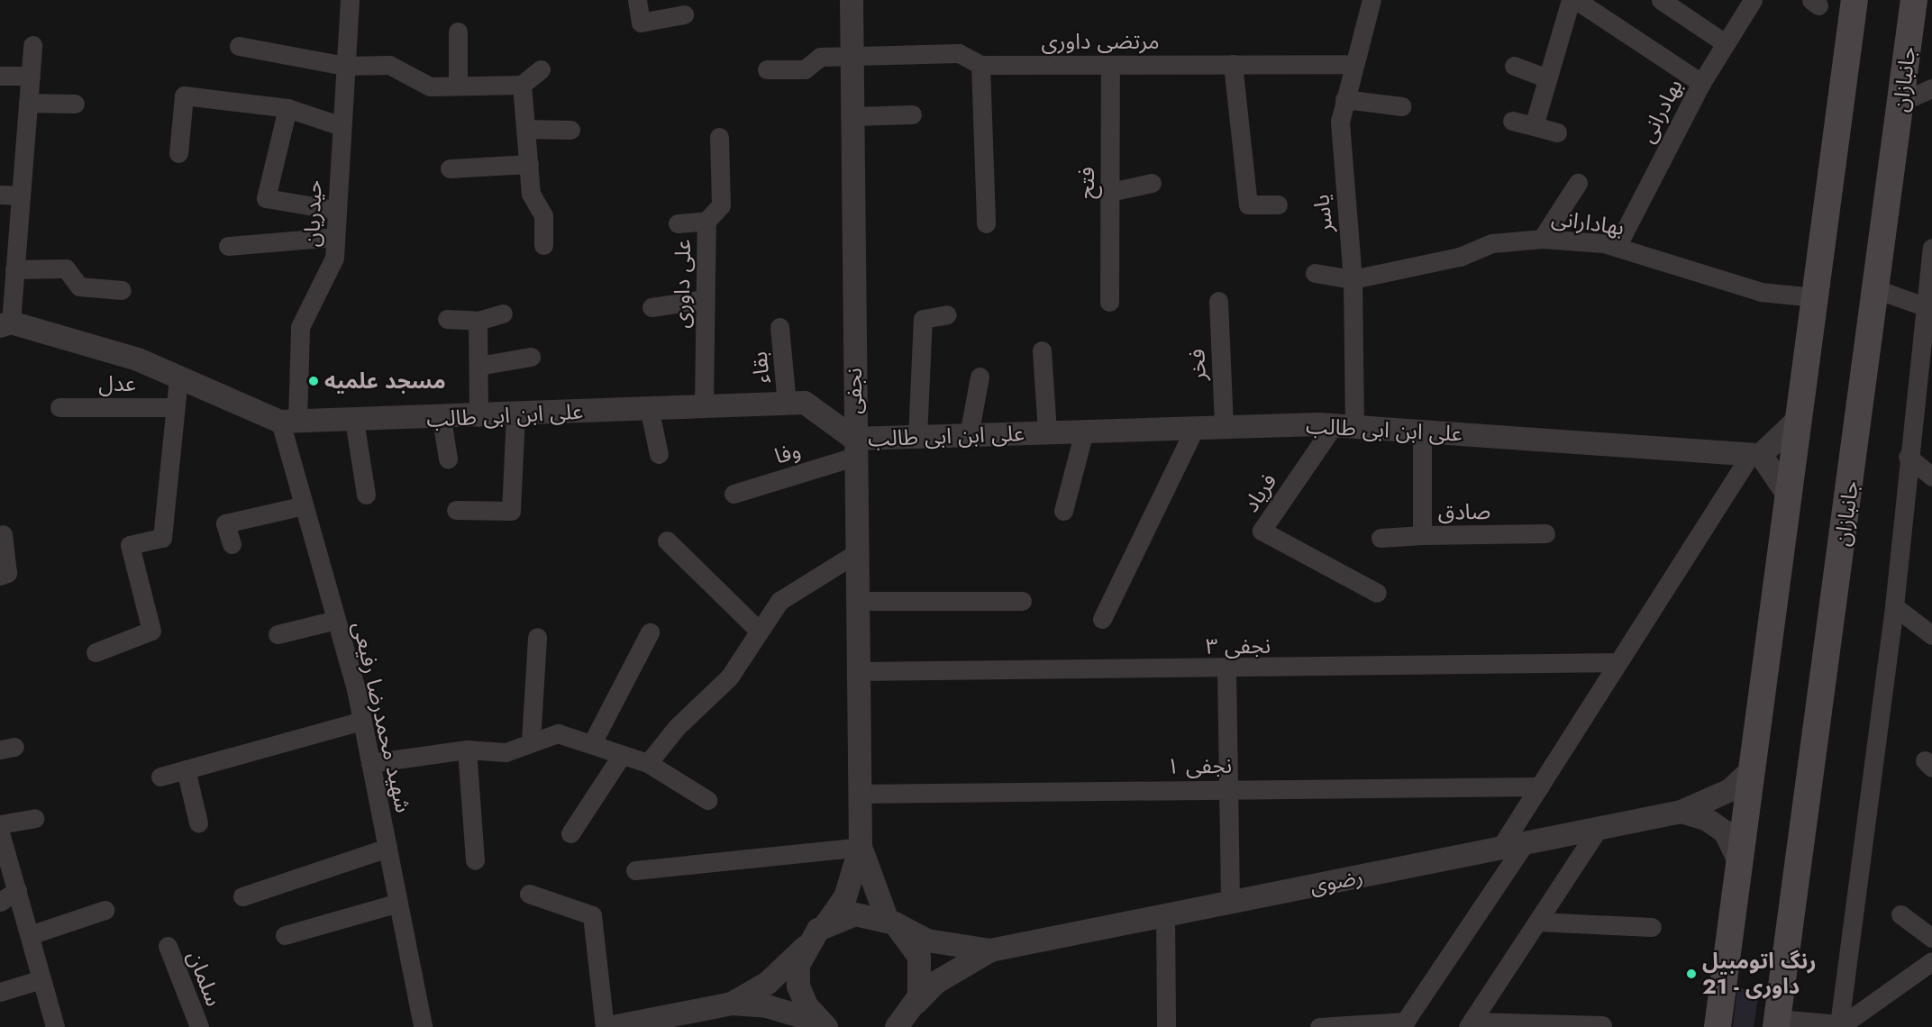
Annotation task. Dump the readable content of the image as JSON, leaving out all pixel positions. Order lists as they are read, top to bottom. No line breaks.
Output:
{"streets":{"main road":["جانبازان"],"street":["مرتضی داوری","بهادرانی","فتح","حیدریان","یاسر","بهادارانی","علی داوری","فخر","بقاء","عدل","نجفی","علی ابن ابی طالب","وفا","فریاد","صادق","نجفی ۳","شهید محمدرضا رفیعی","نجفی ۱","رضوی","سلمان"]},"crossings":[["مرتضی داوری","فتح"],["مرتضی داوری","یاسر"],["مرتضی داوری","نجفی"],["بهادرانی","بهادارانی"],["حیدریان","علی ابن ابی طالب"],["حیدریان","شهید محمدرضا رفیعی"],["یاسر","بهادارانی"],["یاسر","علی ابن ابی طالب"],["یاسر","فریاد"],["علی داوری","علی ابن ابی طالب"],["فخر","علی ابن ابی طالب"],["بقاء","علی ابن ابی طالب"],["نجفی","علی ابن ابی طالب"],["نجفی","وفا"],["نجفی","نجفی ۳"],["نجفی","نجفی ۱"],["علی ابن ابی طالب","وفا"],["علی ابن ابی طالب","فریاد"],["علی ابن ابی طالب","صادق"],["علی ابن ابی طالب","شهید محمدرضا رفیعی"]],"places":["مسجد علمیه","رنگ اتومبیل 21 - داوری"]}
